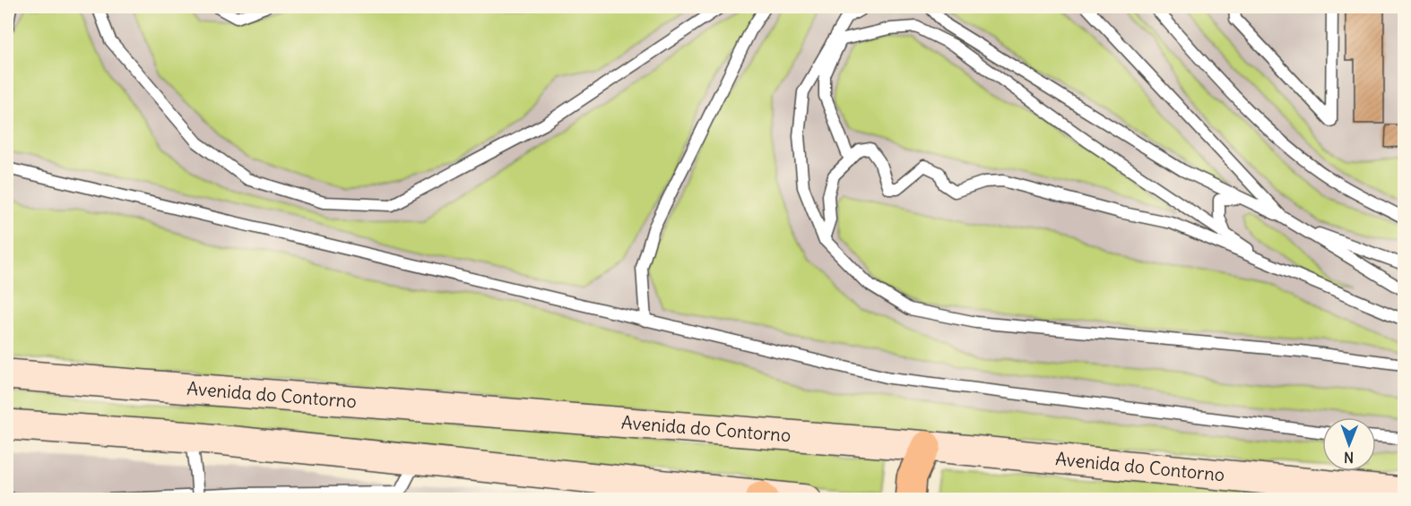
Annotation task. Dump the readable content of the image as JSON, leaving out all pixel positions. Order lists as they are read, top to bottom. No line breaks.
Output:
{"streets":{"street":["Avenida do Contorno"]},"north":"bottom"}
